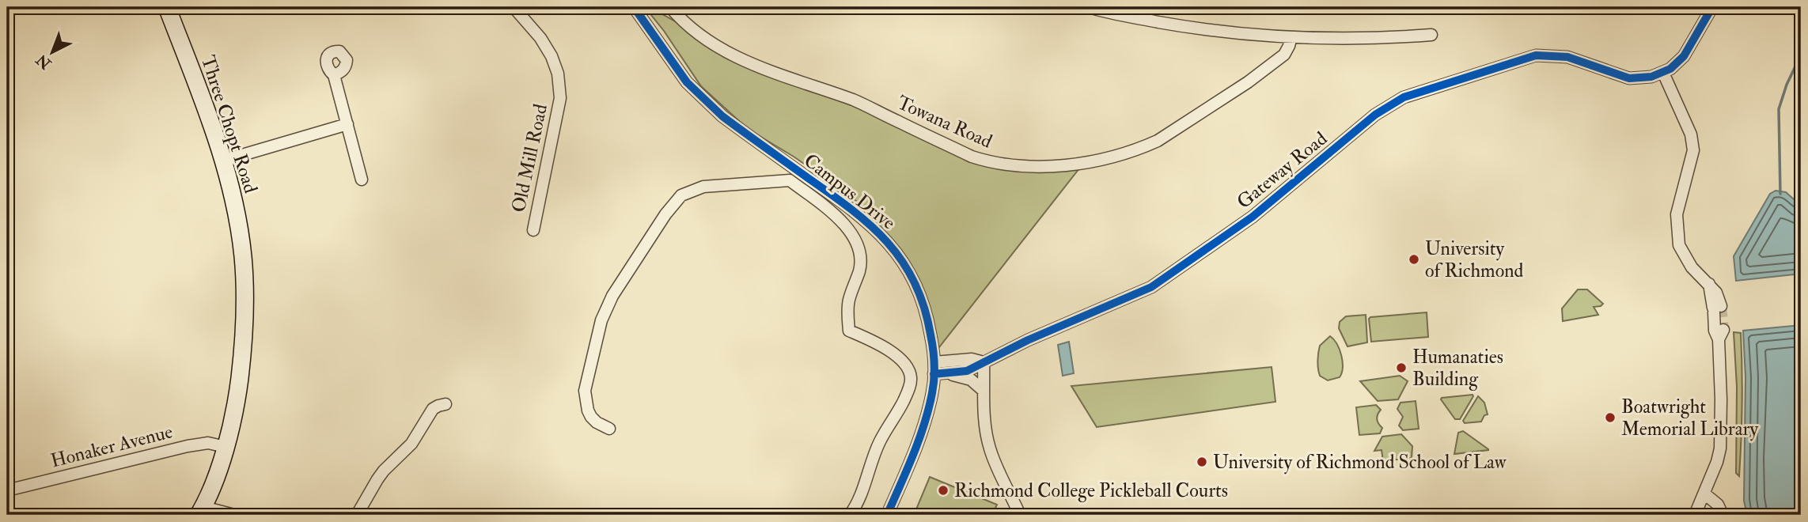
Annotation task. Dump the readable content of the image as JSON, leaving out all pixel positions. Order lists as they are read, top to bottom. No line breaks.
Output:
{"streets":{"main road":["Three Chopt Road"],"street":["Towana Road","Old Mill Road","Gateway Road","Campus Drive","Honaker Avenue"]},"crossings":[["Three Chopt Road","Honaker Avenue"],["Gateway Road","Campus Drive"]],"places":["University of Richmond","Humanaties Building","Boatwright Memorial Library","University of Richmond School of Law","Richmond College Pickleball Courts"],"north":"bottom left"}
